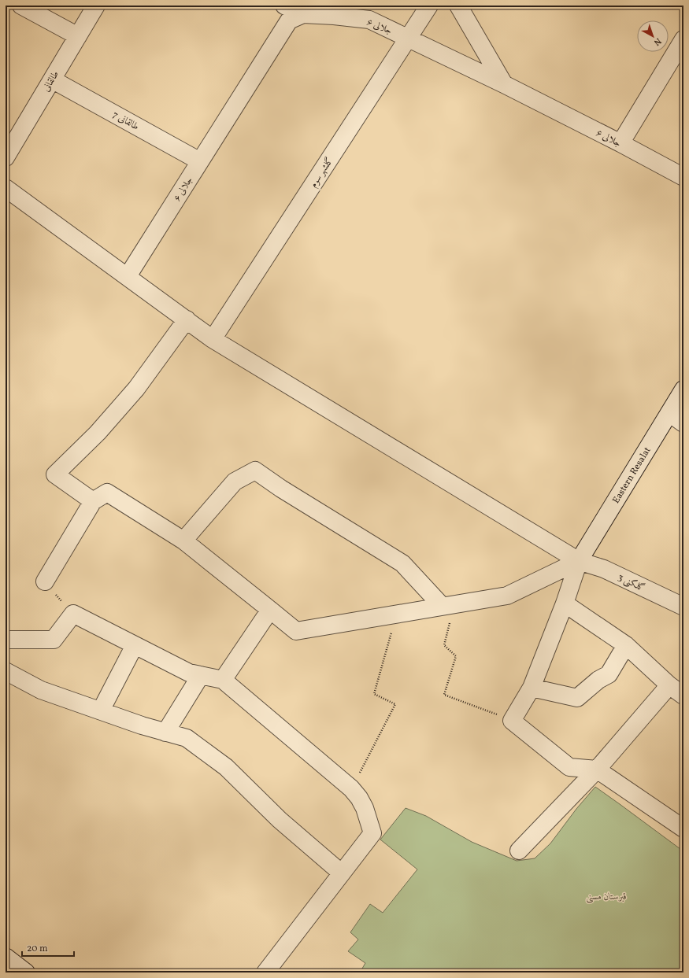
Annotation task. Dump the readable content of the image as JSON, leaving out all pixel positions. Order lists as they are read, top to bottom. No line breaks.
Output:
{"streets":{"street":["جلالی ۶","طالقانی","طالقانی 7","گلشهر سوم","Eastern Resalat","گلکنی 3"]},"crossings":[["جلالی ۶","طالقانی 7"],["جلالی ۶","گلشهر سوم"],["جلالی ۶","گلکنی 3"],["طالقانی","طالقانی 7"],["گلشهر سوم","گلکنی 3"],["Eastern Resalat","گلکنی 3"]],"parks":["قبرستان مسنی"],"scale_bar":"20 m","north":"bottom right"}
